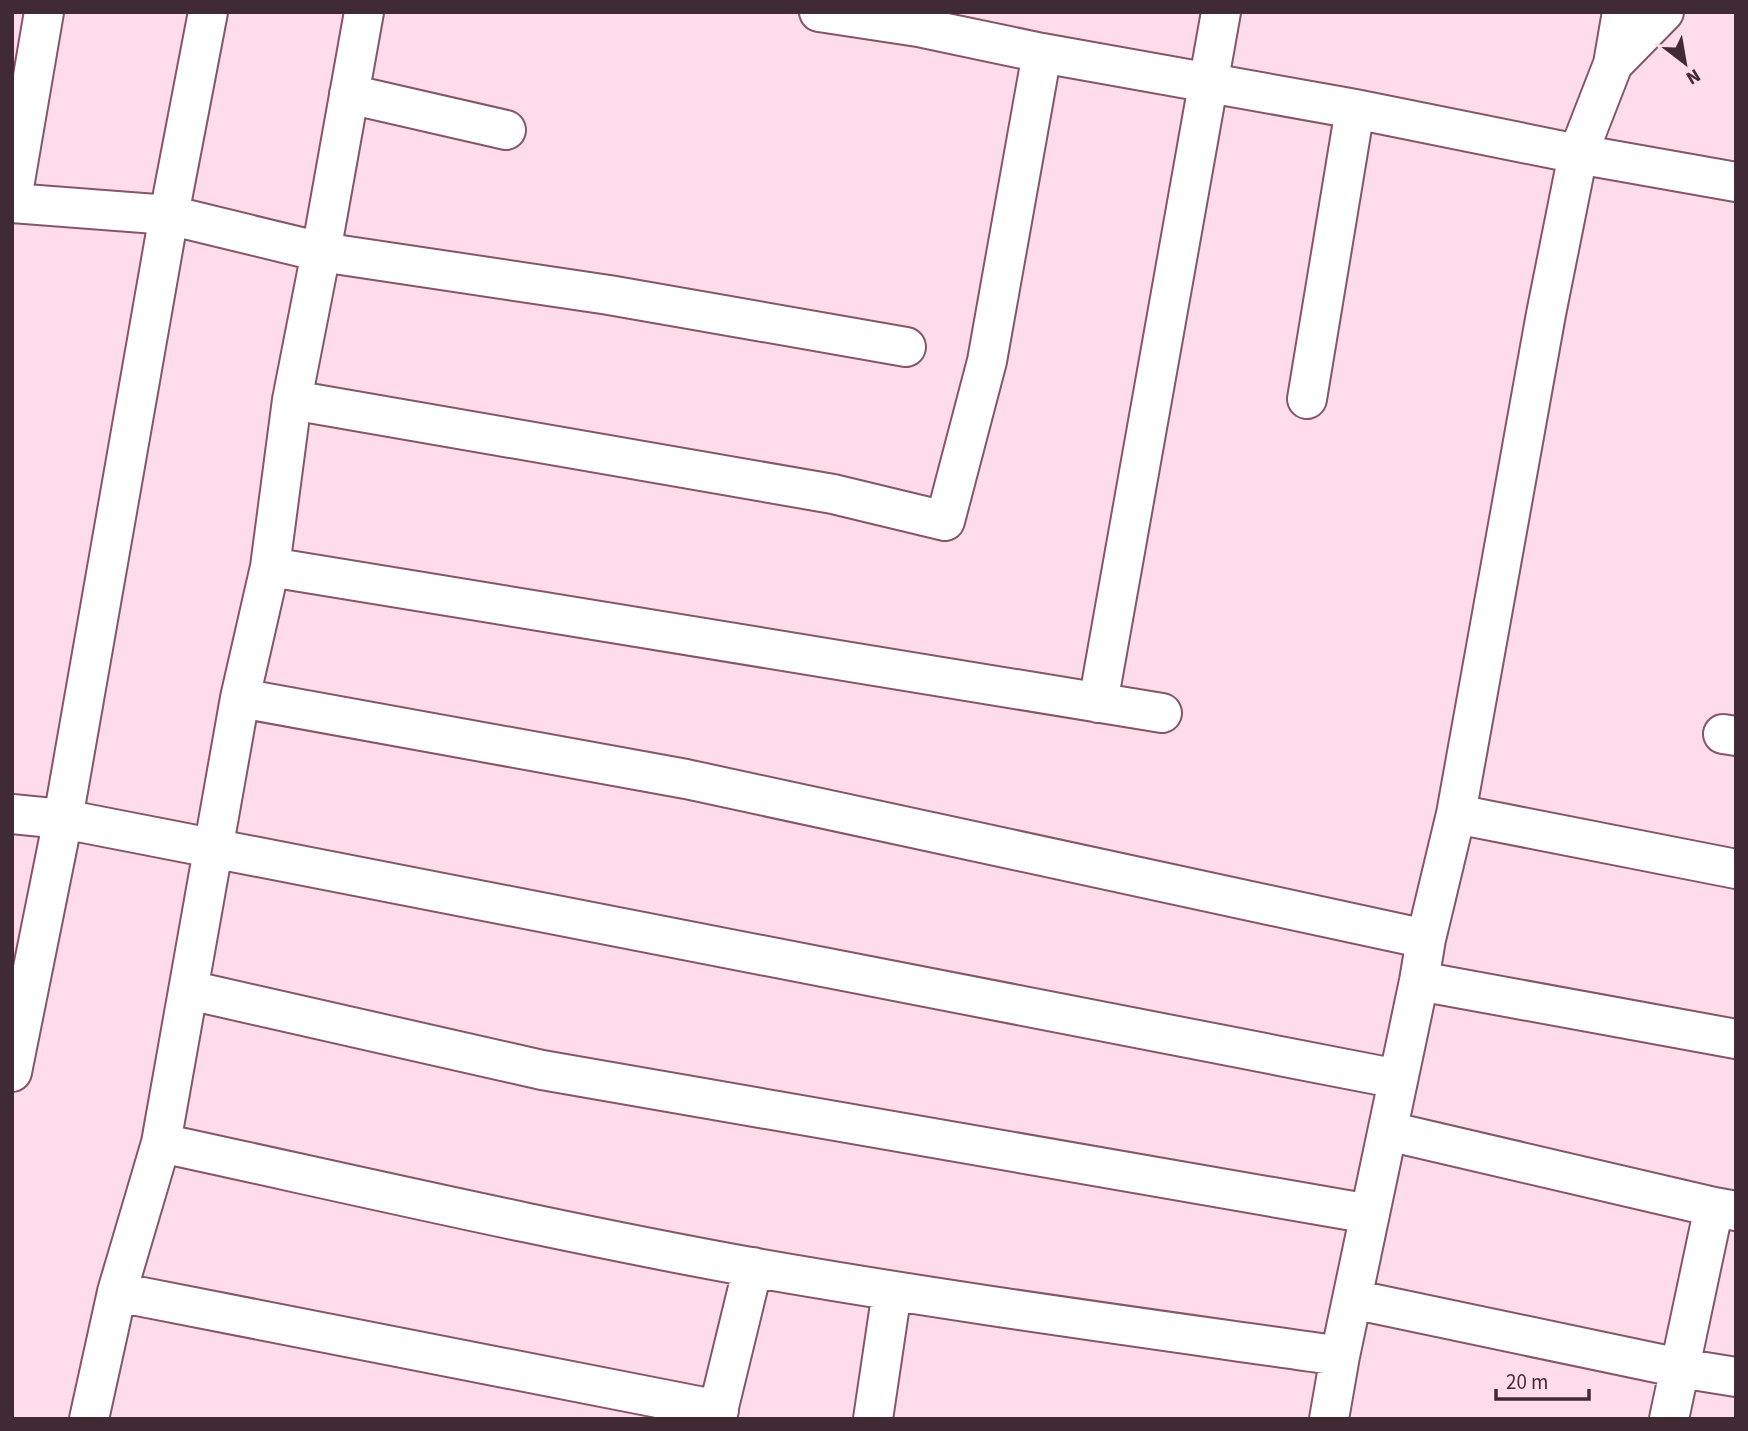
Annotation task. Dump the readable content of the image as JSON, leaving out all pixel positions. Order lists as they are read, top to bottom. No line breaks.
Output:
{"scale_bar":"20 m","north":"bottom right"}
